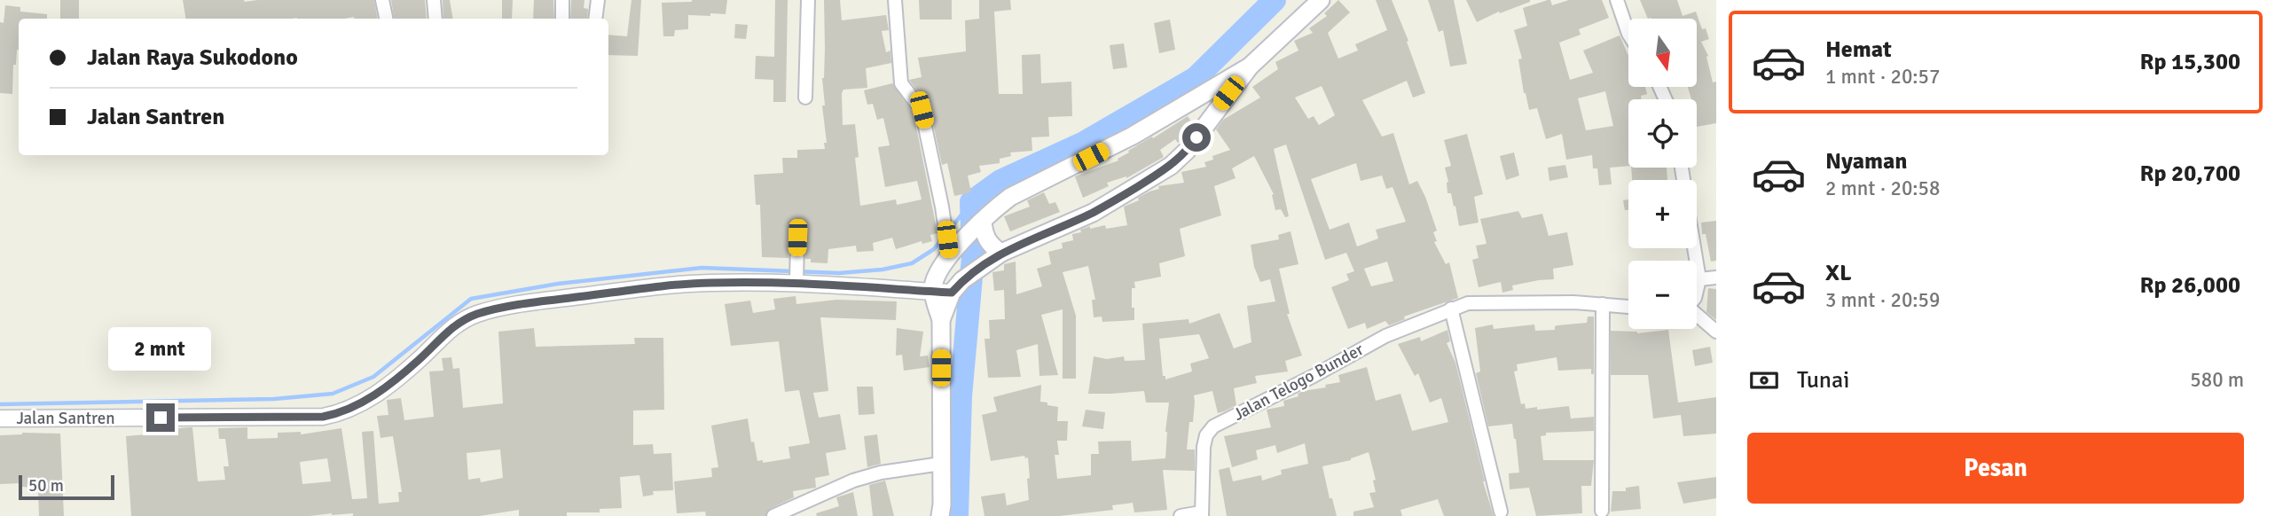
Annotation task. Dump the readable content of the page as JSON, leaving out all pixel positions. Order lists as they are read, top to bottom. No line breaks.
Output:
{"streets":{"street":["Jalan Telogo Bunder","Jalan Santren"]},"scale_bar":"50 m","north":"bottom","page":{"list":[{"name":"Hemat","note":"1 mnt · 20:57","value":"Rp 15,300"},{"name":"Nyaman","note":"2 mnt · 20:58","value":"Rp 20,700"},{"name":"XL","note":"3 mnt · 20:59","value":"Rp 26,000"}],"map_buttons":["+","−"],"banner":["Jalan Raya Sukodono","Jalan Santren"],"bubble":"2 mnt","pay":["Tunai","580 m"],"buttons":"Pesan","scale":"50 m"}}
